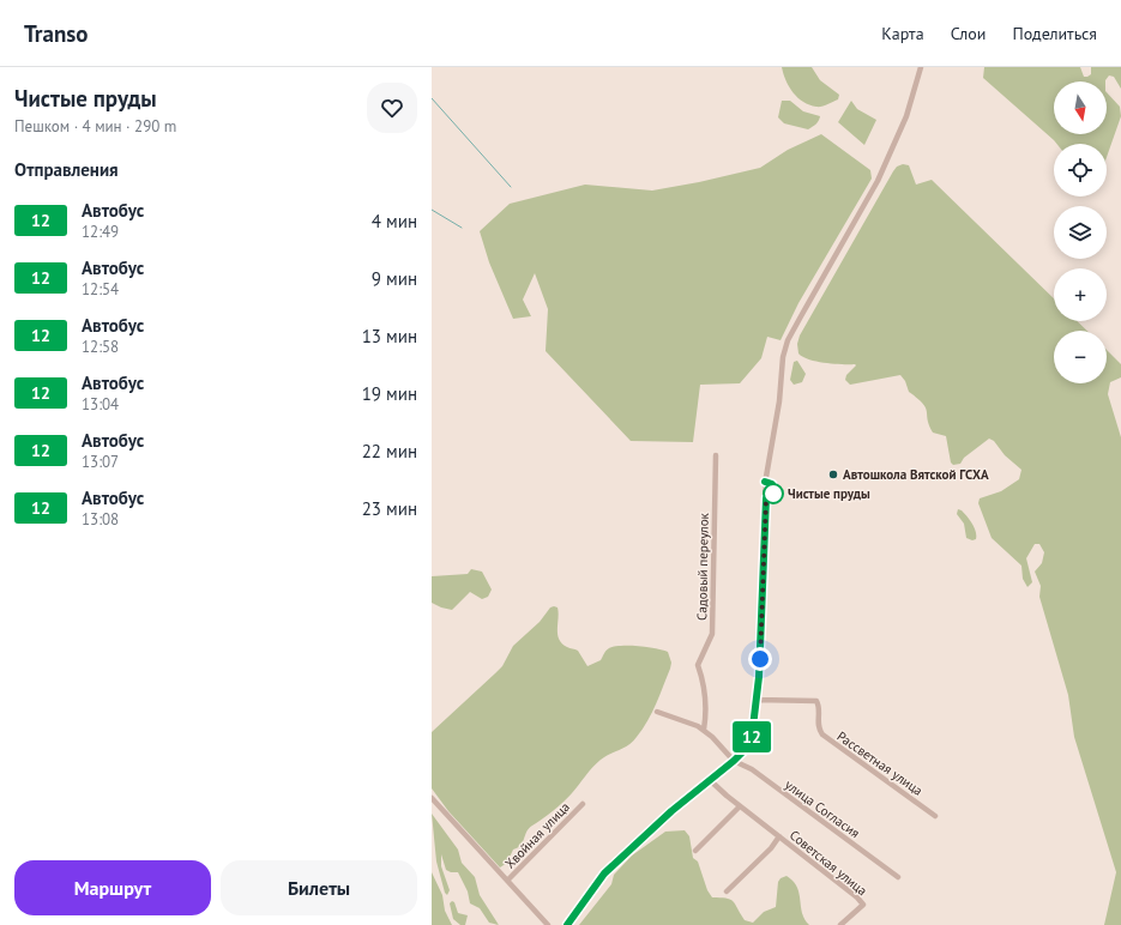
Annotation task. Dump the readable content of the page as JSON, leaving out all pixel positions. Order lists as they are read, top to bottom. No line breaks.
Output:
{"streets":{"street":["Садовый переулок","Рассветная улица","улица Согласия","Хвойная улица","Советская улица"]},"places":["Автошкола Вятской ГСХА","Чистые пруды"],"lines":["bus line 12"],"north":"bottom","page":{"header":"Transo","nav":["Карта","Слои","Поделиться"],"heading":[["Чистые пруды","Пешком · 4 мин · 290 m"],"Отправления"],"on_map":"12","map_buttons":["+","−"],"list":[{"mark":"12","name":"Автобус","note":"12:49","value":"4 мин"},{"mark":"12","name":"Автобус","note":"12:54","value":"9 мин"},{"mark":"12","name":"Автобус","note":"12:58","value":"13 мин"},{"mark":"12","name":"Автобус","note":"13:04","value":"19 мин"},{"mark":"12","name":"Автобус","note":"13:07","value":"22 мин"},{"mark":"12","name":"Автобус","note":"13:08","value":"23 мин"}],"buttons":["Маршрут","Билеты"]}}
